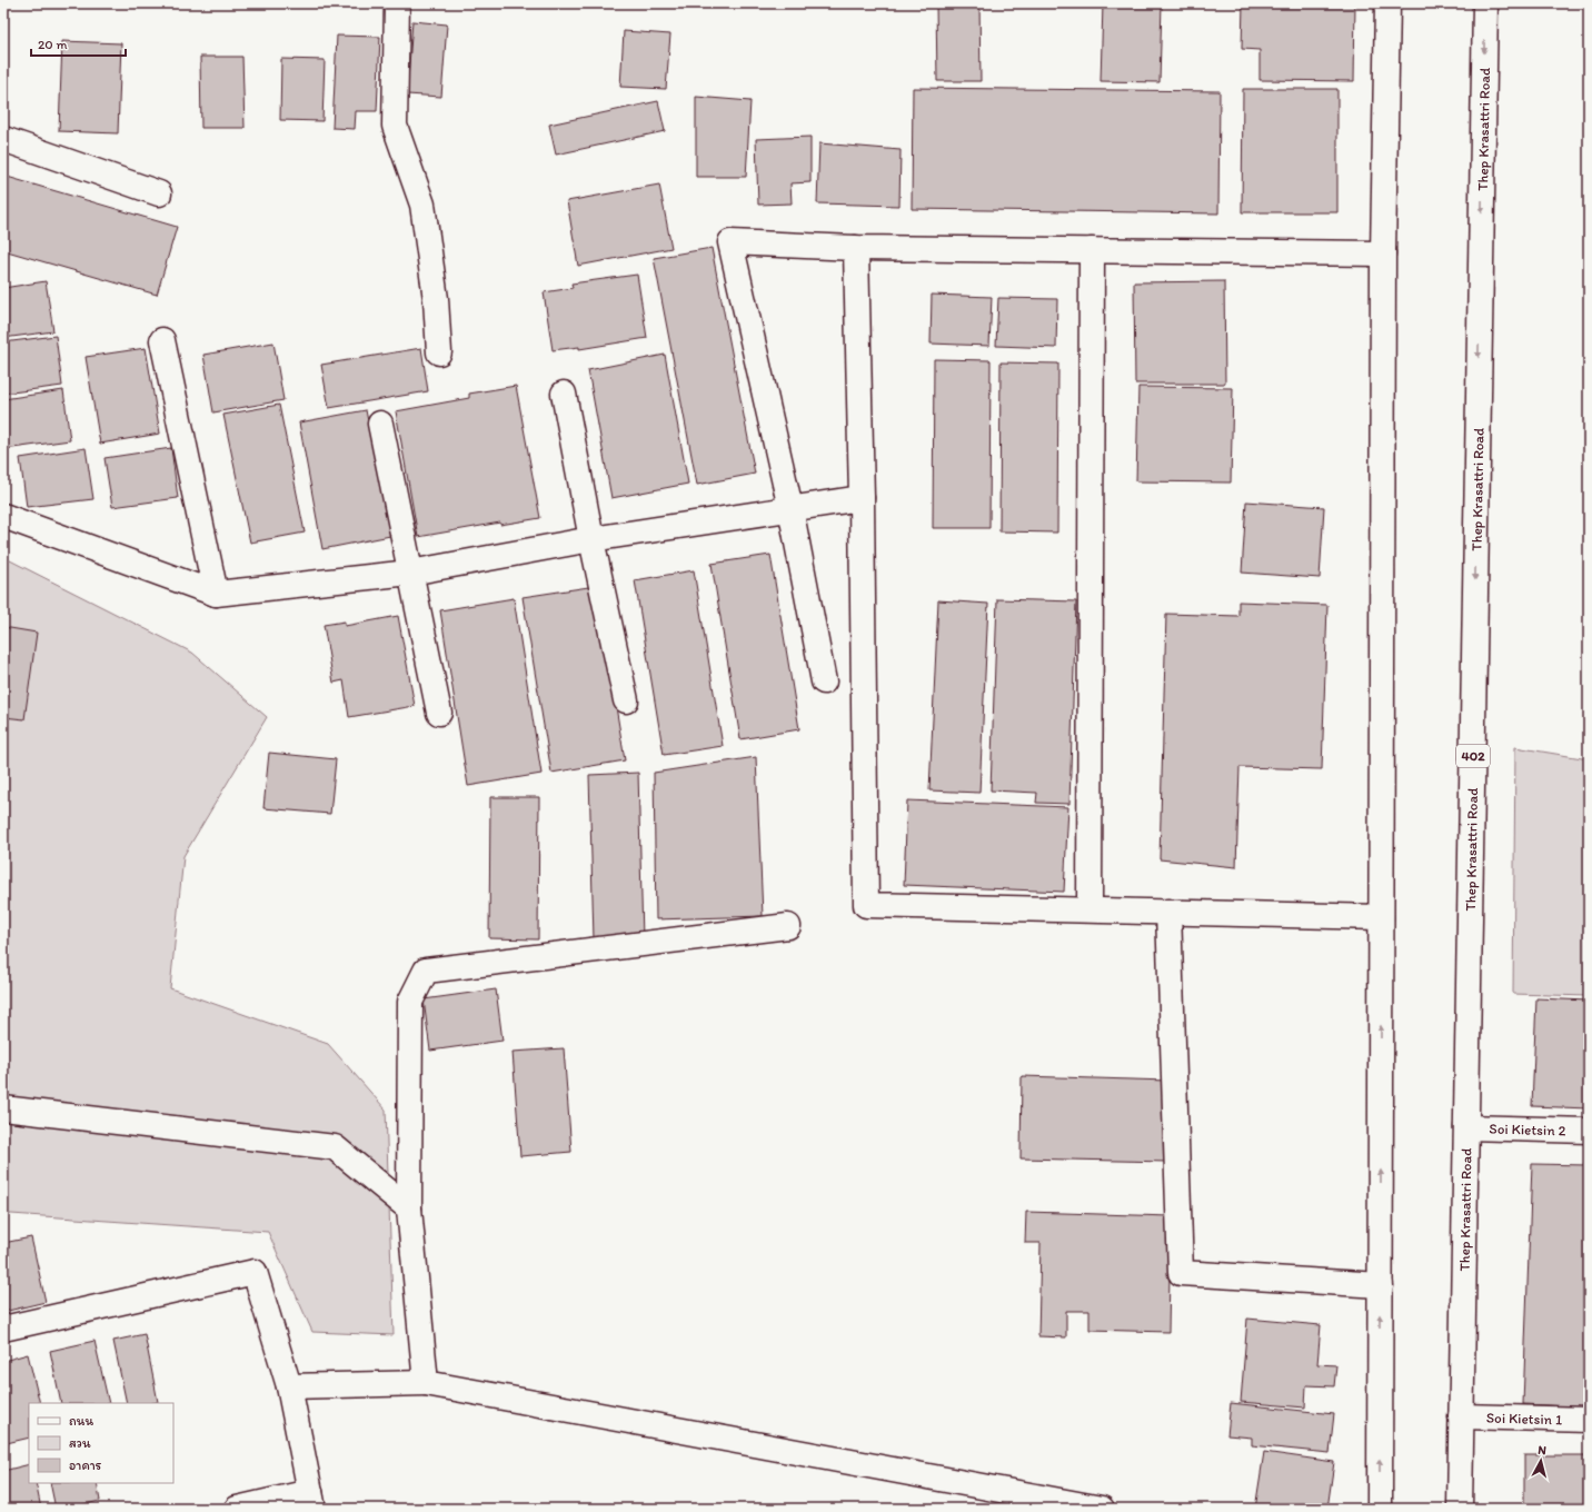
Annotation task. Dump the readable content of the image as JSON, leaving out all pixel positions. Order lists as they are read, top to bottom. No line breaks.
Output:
{"streets":{"street":["Thep Krasattri Road","402","Soi Kietsin 2","Soi Kietsin 1"]},"crossings":[["Thep Krasattri Road","Soi Kietsin 2"],["Thep Krasattri Road","Soi Kietsin 1"]],"legend":["ถนน","สวน","อาคาร"],"scale_bar":"20 m","north":"top"}
